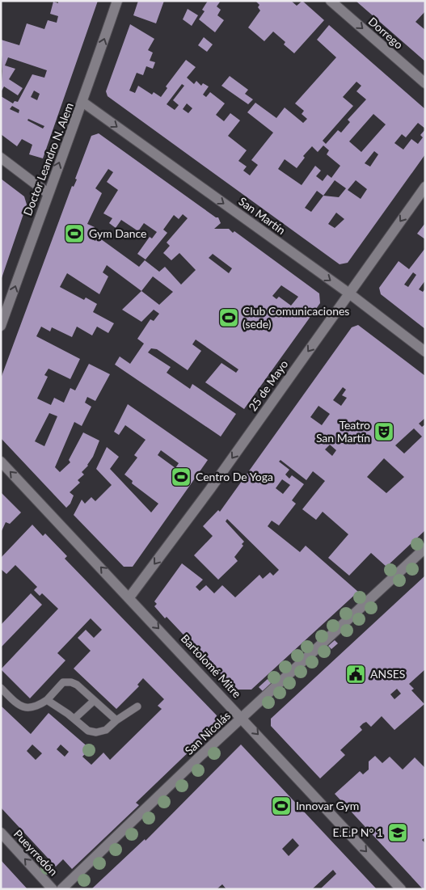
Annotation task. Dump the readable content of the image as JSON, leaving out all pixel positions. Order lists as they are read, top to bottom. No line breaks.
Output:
{"streets":{"street":["Dorrego","Doctor Leandro N. Alem","San Martín","25 de Mayo","Bartolomé Mitre","San Nicolás","Pueyrredón"]},"crossings":[["Doctor Leandro N. Alem","San Martín"],["San Martín","25 de Mayo"],["25 de Mayo","Bartolomé Mitre"],["Bartolomé Mitre","San Nicolás"]],"one_way":["Dorrego","Doctor Leandro N. Alem","San Martín","25 de Mayo","Pueyrredón"],"places":{"sports":["Gym Dance","Club Comunicaciones (sede)","Centro De Yoga","Innovar Gym"],"theatre":["Teatro San Martín"],"public building":["ANSES"],"school or university":["E.E.P N° 1"]}}
